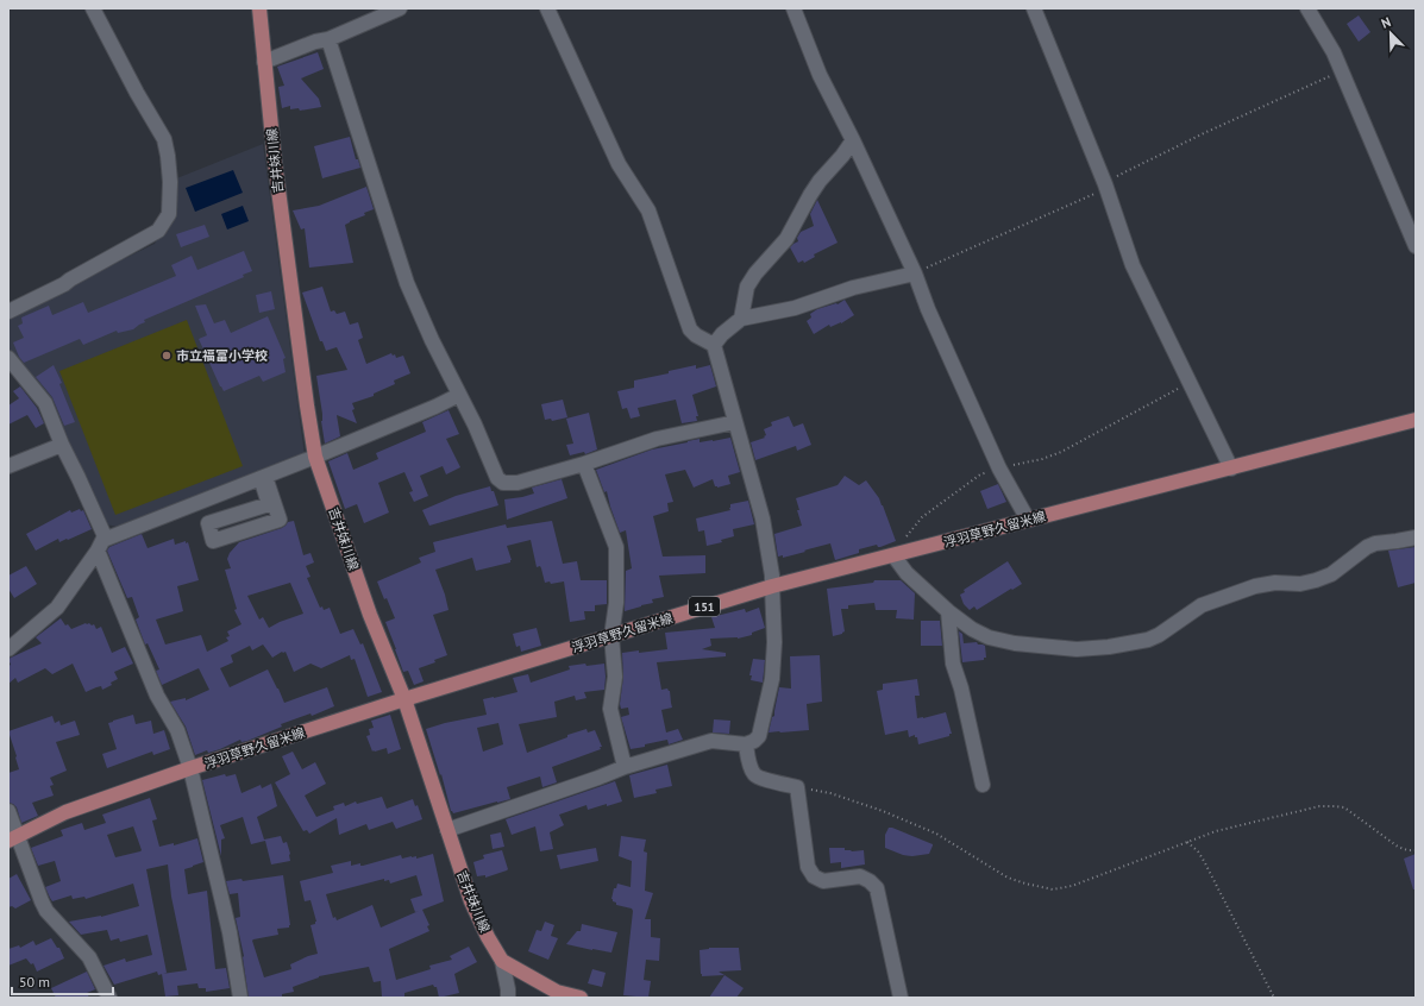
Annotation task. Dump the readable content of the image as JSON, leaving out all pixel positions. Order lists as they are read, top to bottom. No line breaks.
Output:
{"streets":{"main road":["吉井妹川線","浮羽草野久留米線","151"]},"crossings":[["吉井妹川線","浮羽草野久留米線"]],"places":["市立福富小学校"],"scale_bar":"50 m","north":"top left"}
